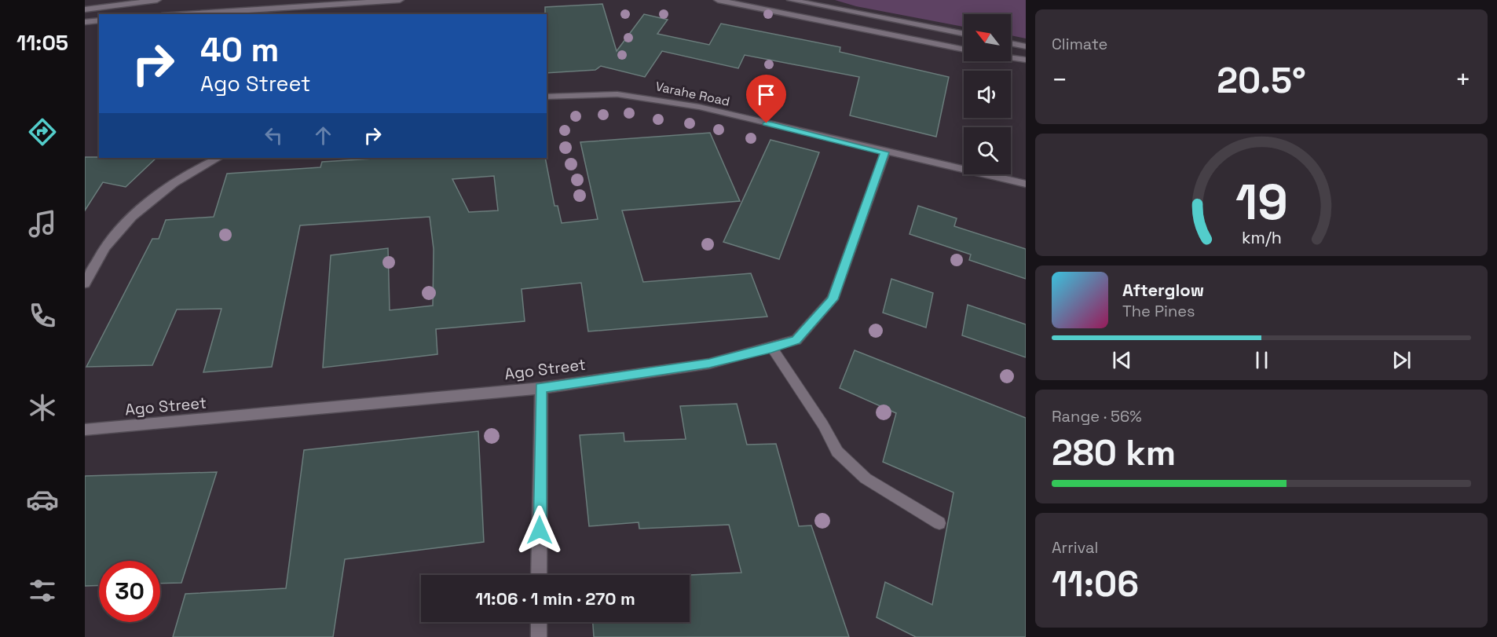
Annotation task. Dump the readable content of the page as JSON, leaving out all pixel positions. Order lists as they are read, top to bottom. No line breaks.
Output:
{"streets":{"street":["Varahe Road","Ago Street"]},"crossings":[["Varahe Road","Ago Street"]],"north":"top left","page":{"tabs":"11:05","tile":["Climate",["Range · 56%","280 km"],["Arrival","11:06"]],"turn":["40 m","Ago Street"],"heat":["−","20.5°","+"],"song":["Afterglow","The Pines"],"limit":"30","trip":"11:06 · 1 min · 270 m","gauge":["19","km/h"]}}
